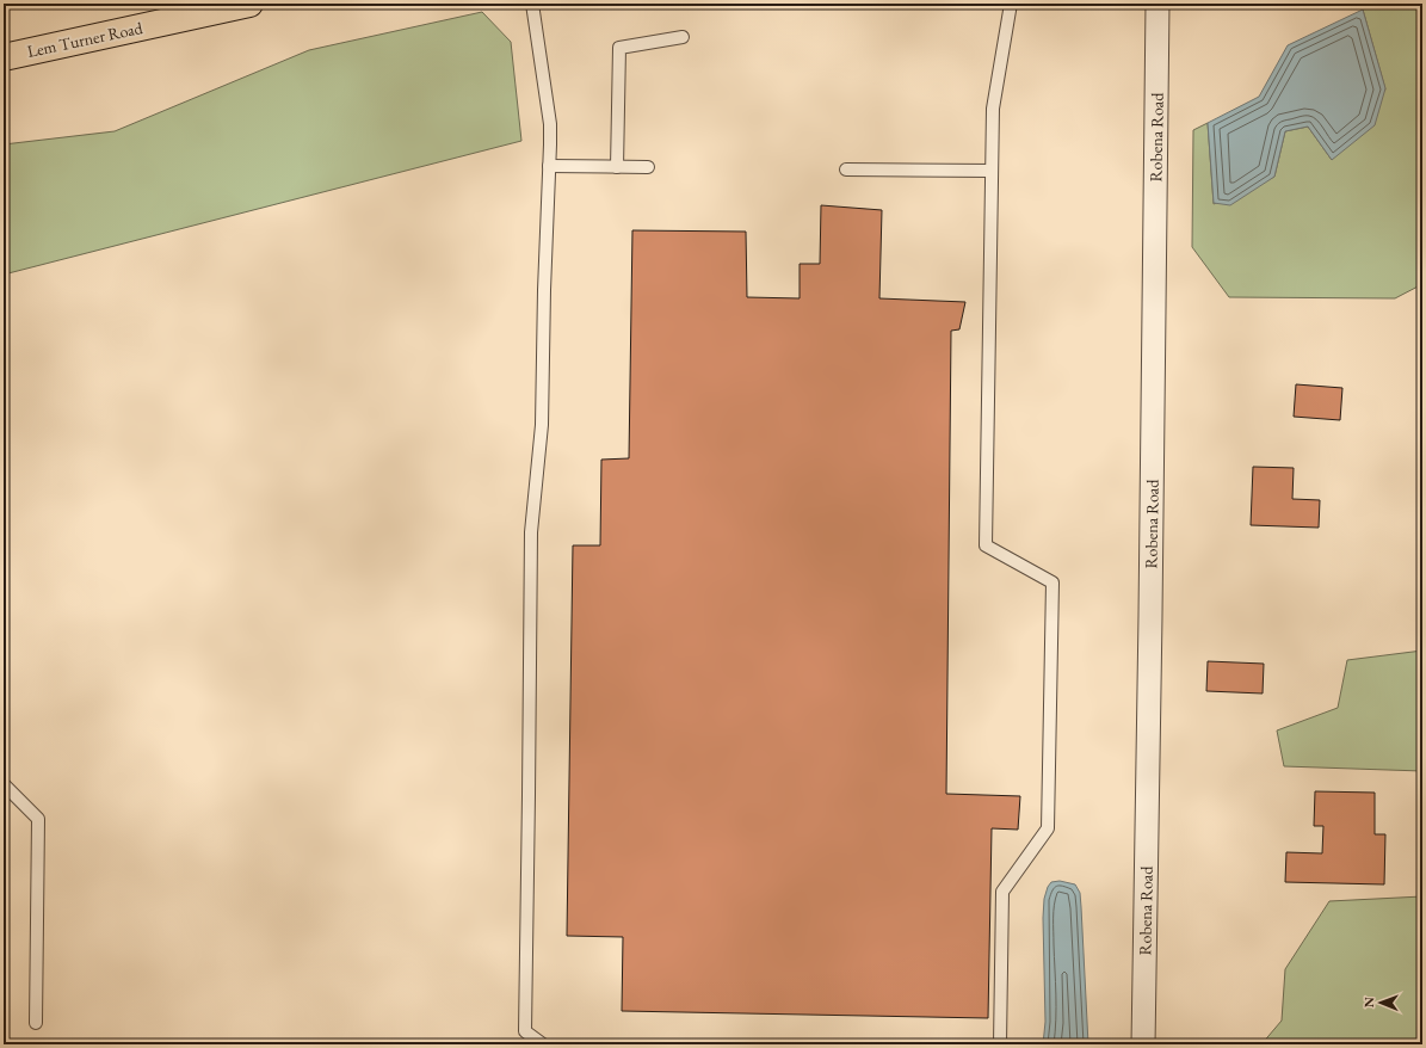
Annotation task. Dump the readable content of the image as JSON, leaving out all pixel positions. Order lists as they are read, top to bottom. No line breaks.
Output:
{"streets":{"main road":["Lem Turner Road"],"street":["Robena Road"]},"north":"left"}
